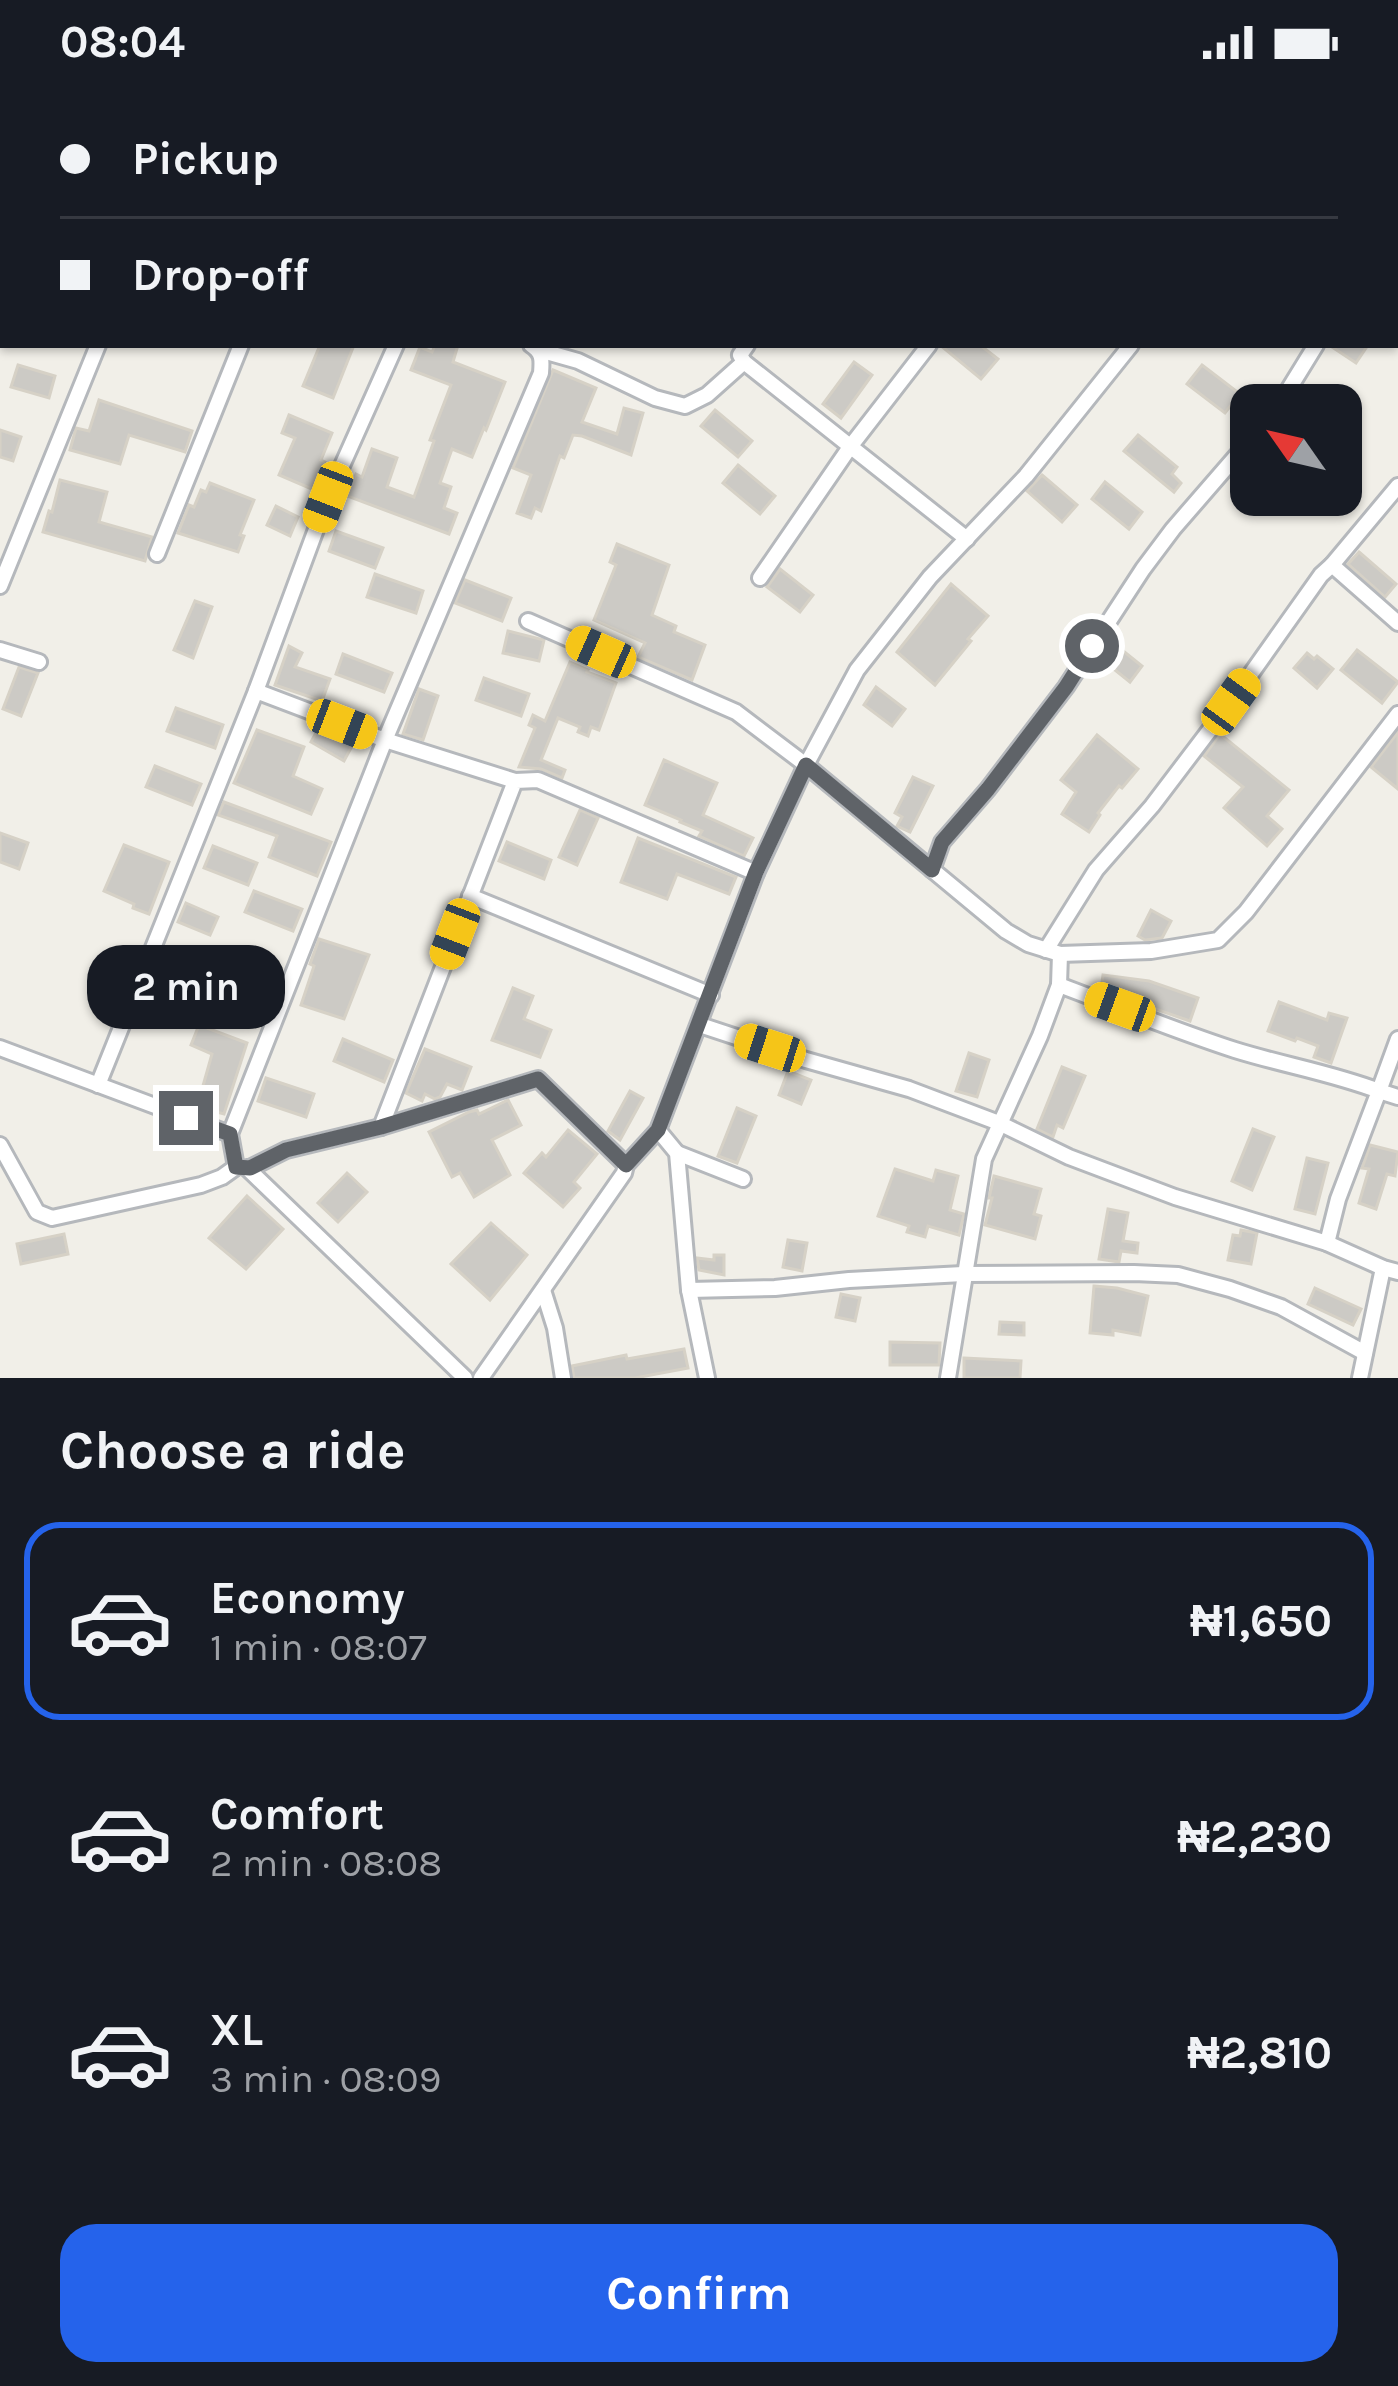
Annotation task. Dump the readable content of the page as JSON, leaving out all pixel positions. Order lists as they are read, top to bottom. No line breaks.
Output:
{"north":"top left","page":{"status":"08:04","banner":["Pickup","Drop-off"],"bubble":"2 min","heading":"Choose a ride","list":[{"name":"Economy","note":"1 min · 08:07","value":"₦1,650"},{"name":"Comfort","note":"2 min · 08:08","value":"₦2,230"},{"name":"XL","note":"3 min · 08:09","value":"₦2,810"}],"buttons":"Confirm"}}
